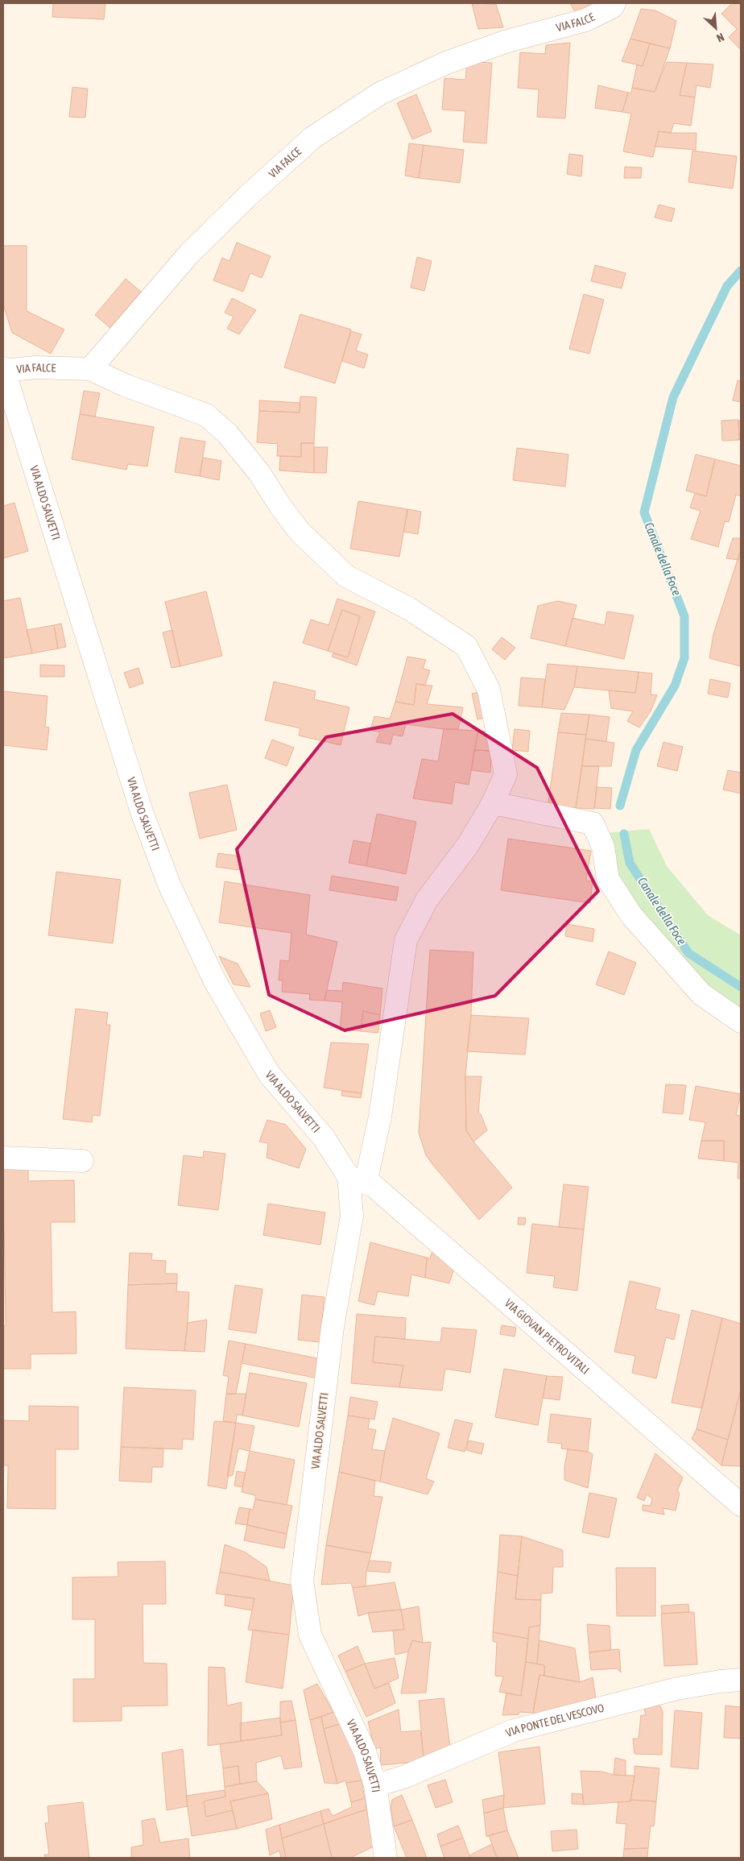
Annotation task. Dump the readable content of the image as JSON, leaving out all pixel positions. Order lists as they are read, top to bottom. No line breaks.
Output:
{"streets":{"street":["VIA FALCE","VIA ALDO SALVETTI","VIA GIOVAN PIETRO VITALI","VIA PONTE DEL VESCOVO"]},"crossings":[["VIA FALCE","VIA ALDO SALVETTI"],["VIA ALDO SALVETTI","VIA GIOVAN PIETRO VITALI"],["VIA ALDO SALVETTI","VIA PONTE DEL VESCOVO"]],"water":["Canale della Foce"],"north":"bottom right"}
